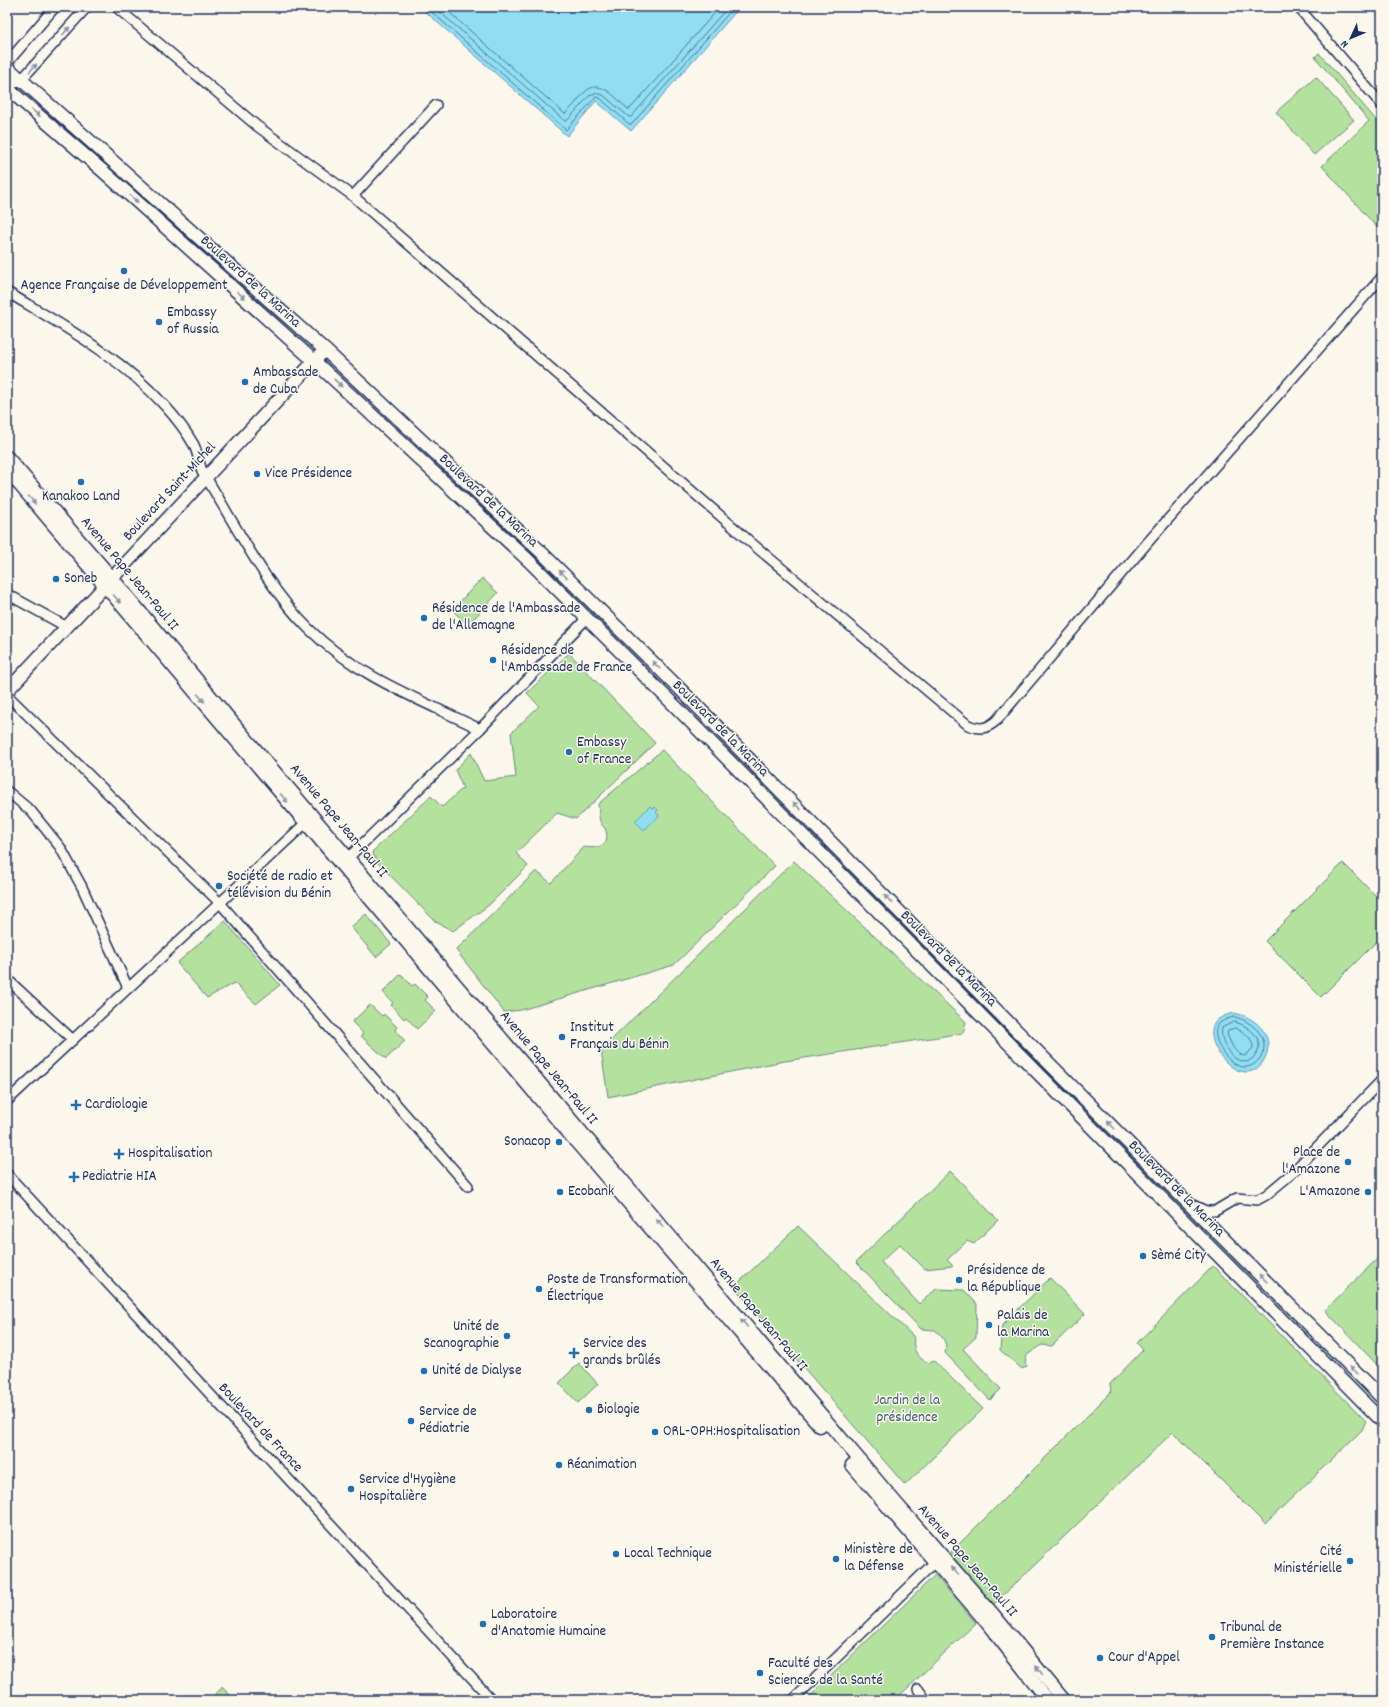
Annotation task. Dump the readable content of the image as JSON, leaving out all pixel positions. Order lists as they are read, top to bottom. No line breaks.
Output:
{"streets":{"main road":["Boulevard de la Marina","Boulevard Saint-Michel","Avenue Pape Jean-Paul II"],"street":["Boulevard de France"]},"crossings":[["Boulevard de la Marina","Boulevard Saint-Michel"],["Boulevard Saint-Michel","Avenue Pape Jean-Paul II"]],"parks":["Jardin de la présidence"],"places":{"other":["Agence Française de Développement","Embassy of Russia","Ambassade de Cuba","Vice Présidence","Kanakoo Land","Soneb","Résidence de l'Ambassade de l'Allemagne","Résidence de l'Ambassade de France","Embassy of France","Société de radio et télévision du Bénin","Institut Français du Bénin","Sonacop","Place de l'Amazone","Ecobank","L'Amazone","Sèmé City","Présidence de la République","Poste de Transformation Électrique","Palais de la Marina","Unité de Scanographie","Unité de Dialyse","Biologie","Service de Pédiatrie","ORL-OPH:Hospitalisation","Réanimation","Service d'Hygiène Hospitalière","Local Technique","Ministère de la Défense","Cité Ministérielle","Laboratoire d'Anatomie Humaine","Tribunal de Première Instance","Cour d'Appel","Faculté des Sciences de la Santé"],"health":["Cardiologie","Hospitalisation","Pediatrie HIA","Service des grands brûlés"]},"north":"bottom left"}
